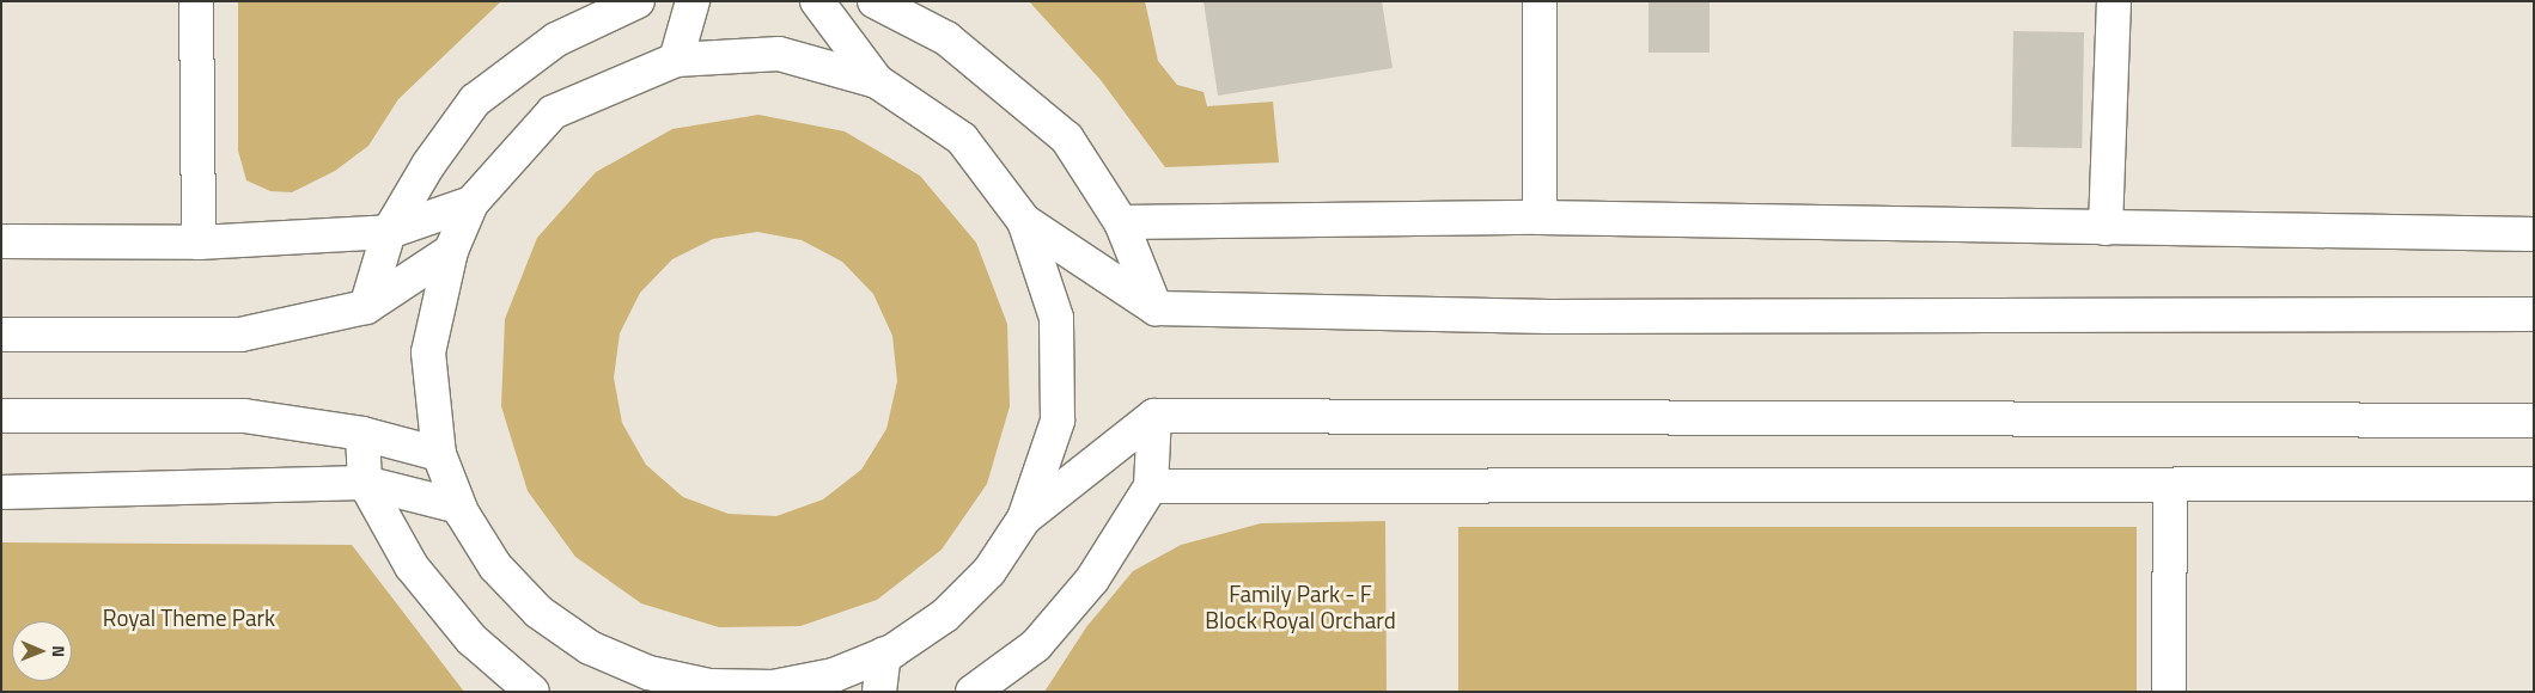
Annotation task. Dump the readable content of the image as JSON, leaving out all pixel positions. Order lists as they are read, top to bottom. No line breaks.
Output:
{"parks":["Family Park - F Block Royal Orchard","Royal Theme Park"],"north":"right"}
